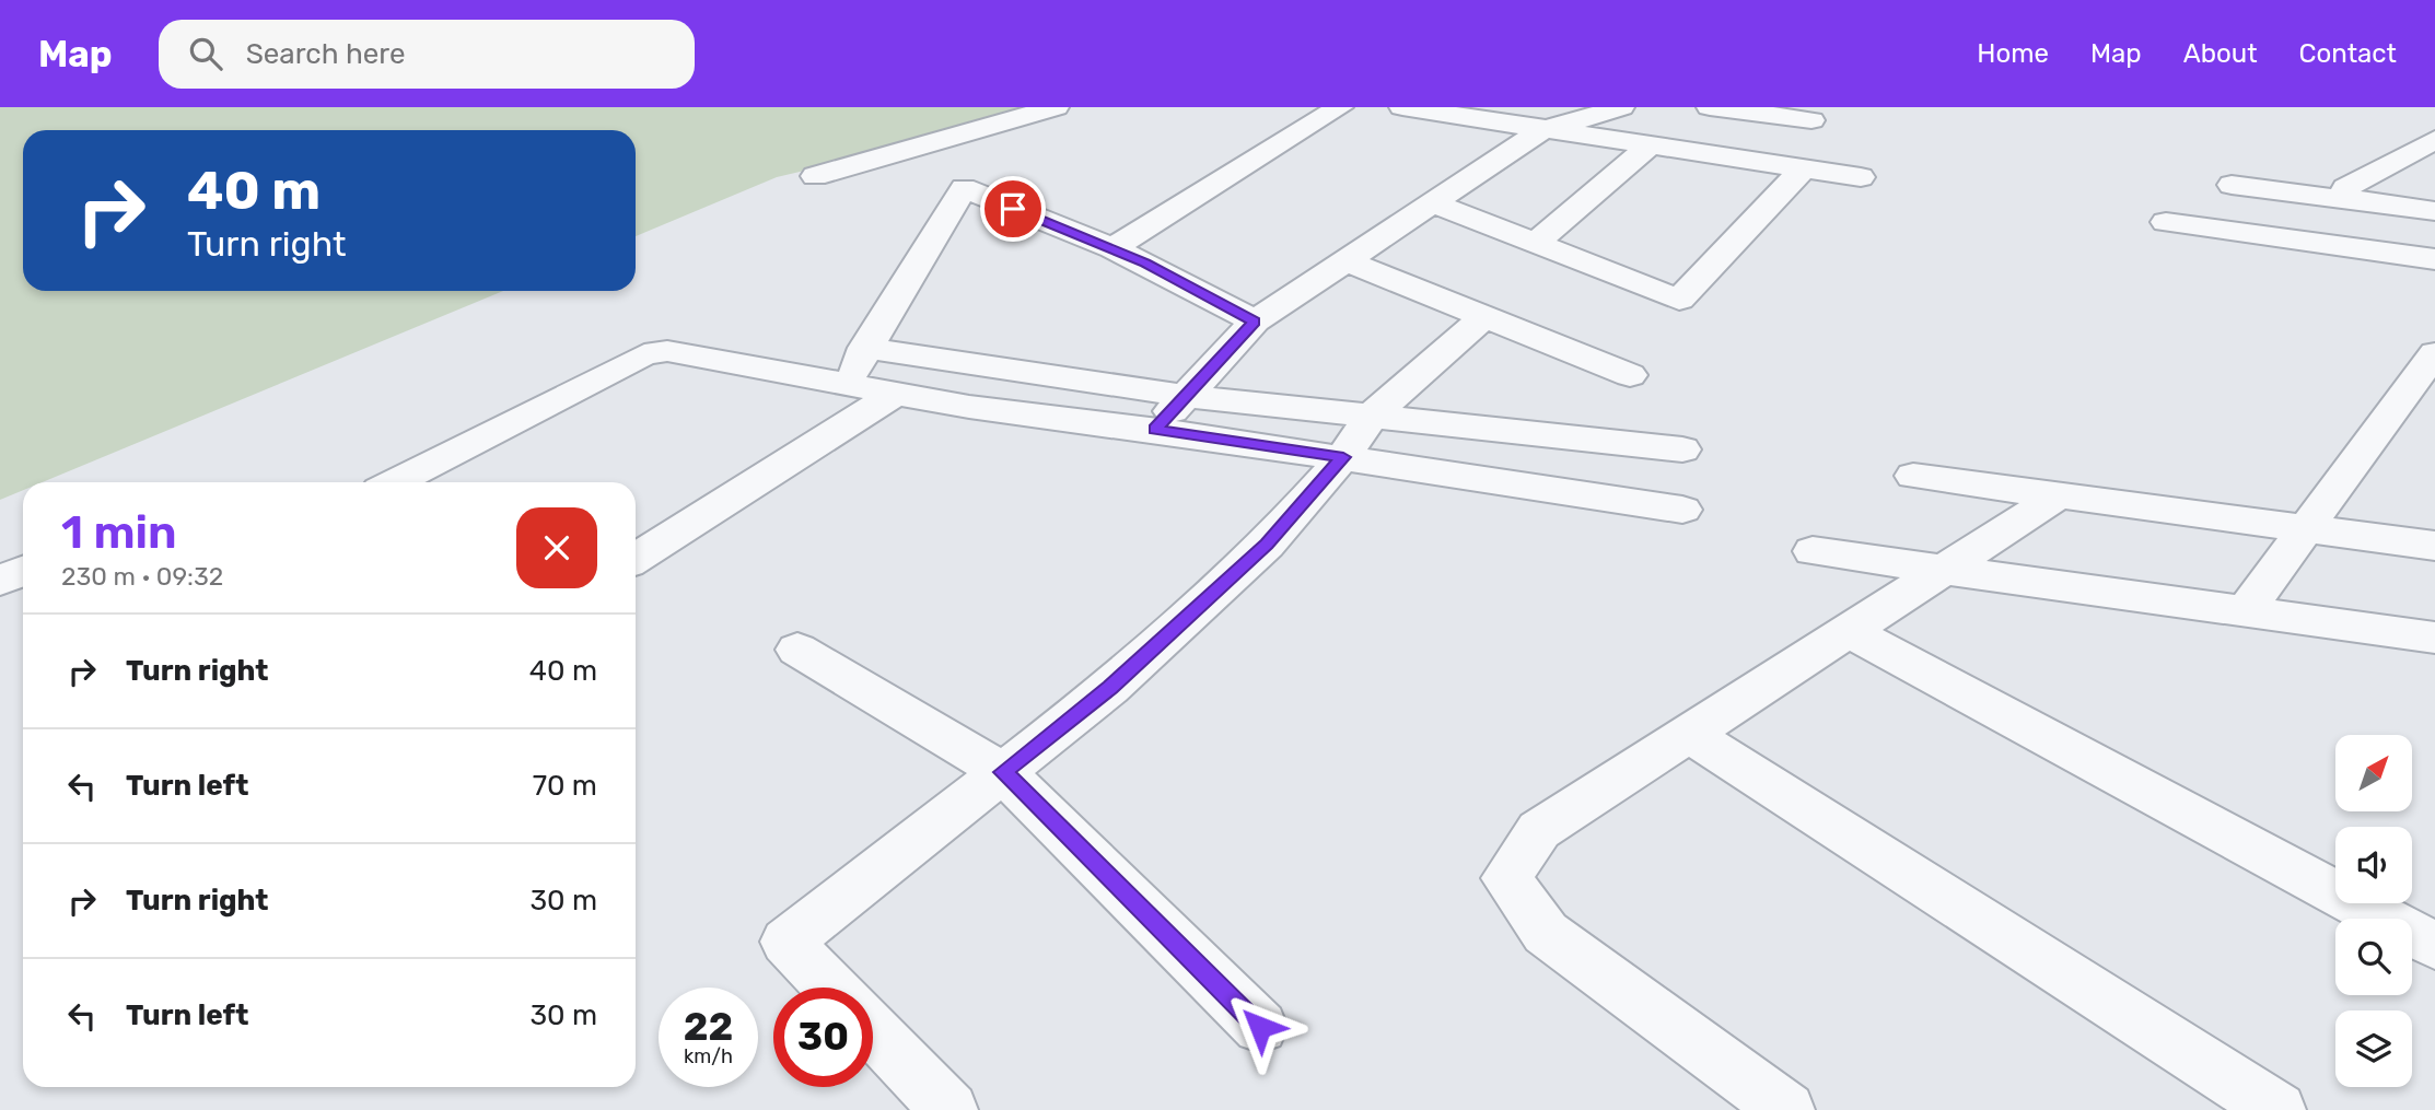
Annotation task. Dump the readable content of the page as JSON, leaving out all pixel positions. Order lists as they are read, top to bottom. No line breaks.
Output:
{"north":"top right","page":{"header":"Map","search":"Search here","nav":["Home","Map","About","Contact"],"turn":["40 m","Turn right"],"heading":["1 min","230 m · 09:32"],"list":[{"name":"Turn right","value":"40 m"},{"name":"Turn left","value":"70 m"},{"name":"Turn right","value":"30 m"},{"name":"Turn left","value":"30 m"}],"speed":"22 km/h","limit":"30"}}
